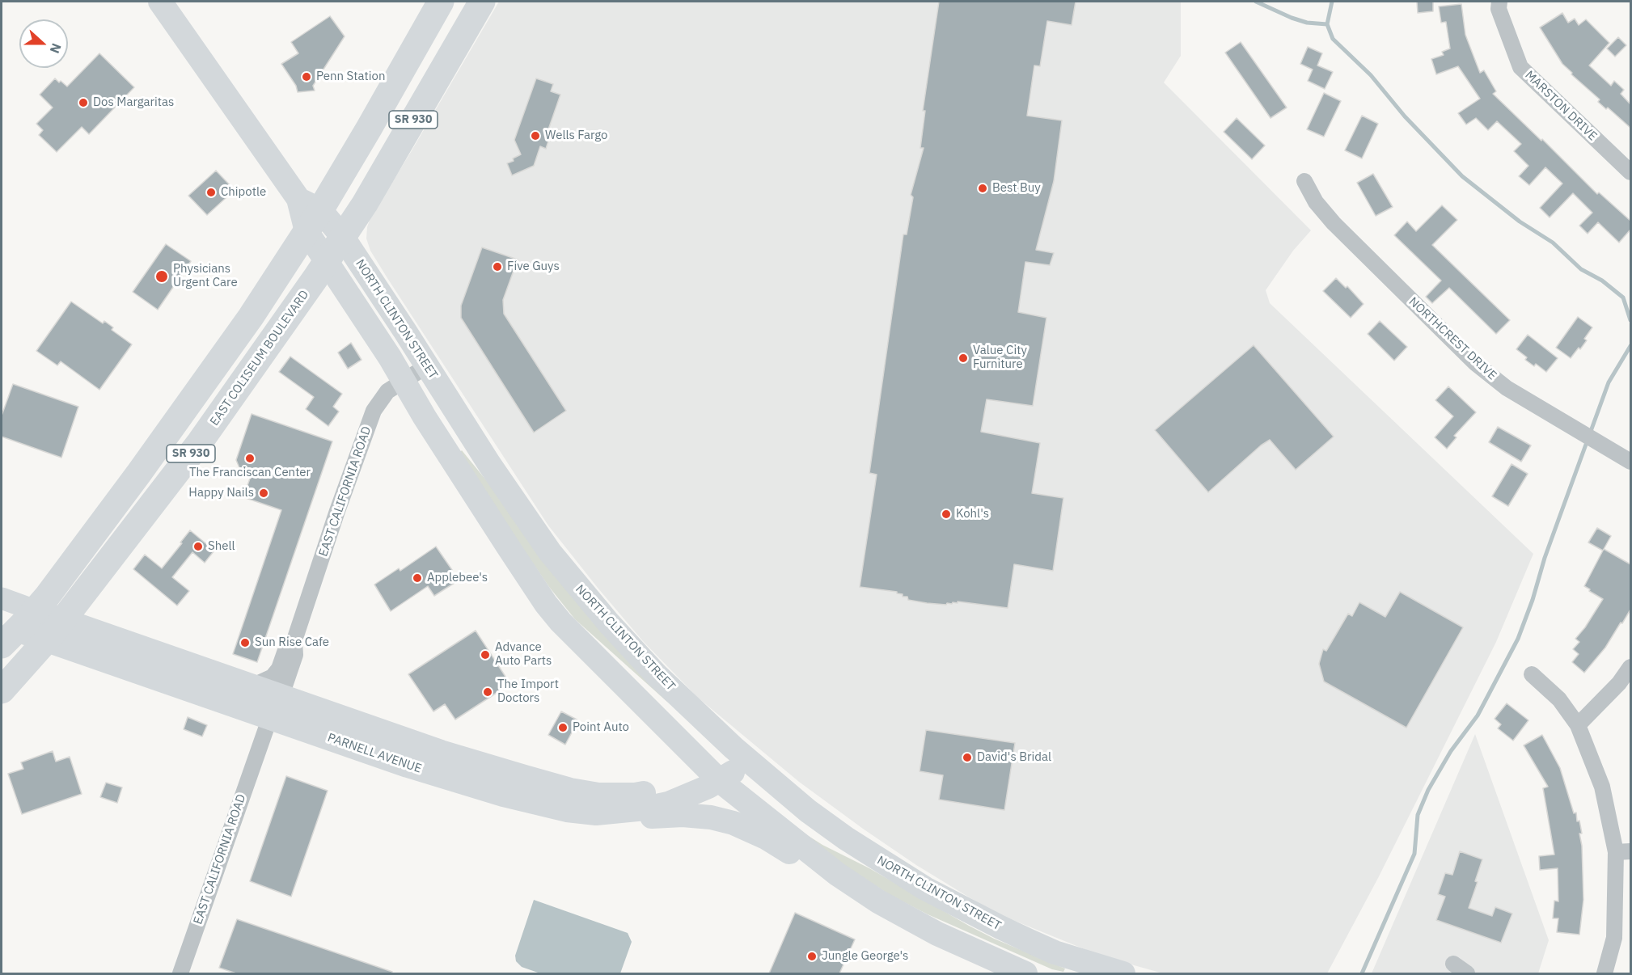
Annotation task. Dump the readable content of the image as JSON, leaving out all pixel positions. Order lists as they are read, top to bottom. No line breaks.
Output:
{"streets":{"highway":["SR 930","EAST COLISEUM BOULEVARD"],"main road":["NORTH CLINTON STREET","PARNELL AVENUE"],"street":["MARSTON DRIVE","NORTHCREST DRIVE","EAST CALIFORNIA ROAD"]},"crossings":[["SR 930","NORTH CLINTON STREET"],["SR 930","PARNELL AVENUE"],["NORTH CLINTON STREET","EAST COLISEUM BOULEVARD"],["NORTH CLINTON STREET","EAST CALIFORNIA ROAD"],["NORTH CLINTON STREET","PARNELL AVENUE"],["EAST COLISEUM BOULEVARD","PARNELL AVENUE"],["EAST CALIFORNIA ROAD","PARNELL AVENUE"]],"places":["Penn Station","Dos Margaritas","Wells Fargo","Best Buy","Chipotle","Five Guys","Physicians Urgent Care","Value City Furniture","The Franciscan Center","Happy Nails","Kohl's","Shell","Applebee's","Sun Rise Cafe","Advance Auto Parts","The Import Doctors","Point Auto","David's Bridal","Jungle George's"],"north":"right"}
